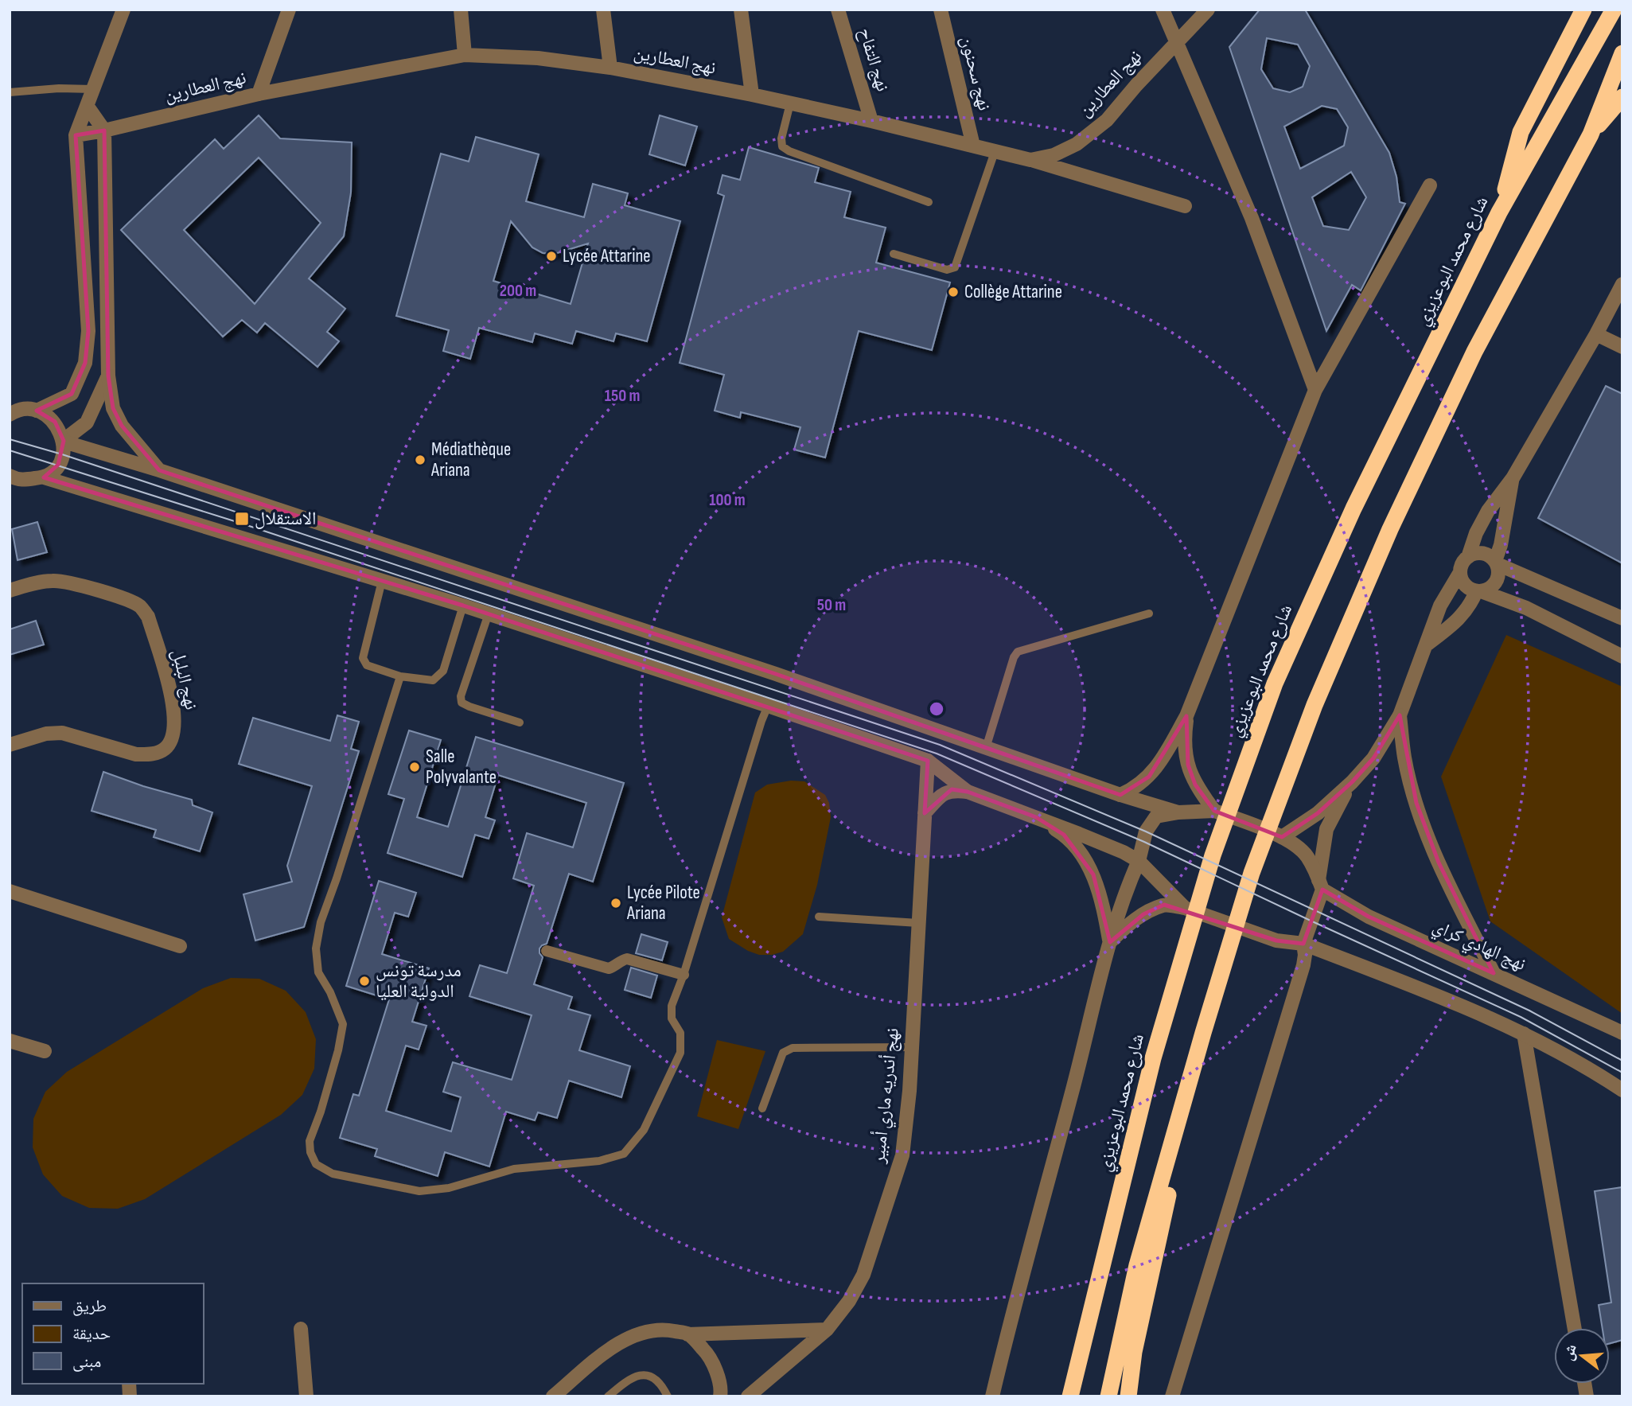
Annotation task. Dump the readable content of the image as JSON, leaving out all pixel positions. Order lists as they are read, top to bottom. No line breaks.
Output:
{"streets":{"highway":["شارع محمد البوعزيزي"],"street":["نهج التفاح","نهج العطارين","نهج سحنون","نهج البلبل","نهج الهادي كراي","نهج أندريه ماري أمبير"]},"crossings":[["نهج التفاح","نهج العطارين"],["نهج العطارين","نهج سحنون"]],"places":{"other":["Lycée Attarine","Collège Attarine","Médiathèque Ariana","Salle Polyvalante","Lycée Pilote Ariana","مدرسة تونس الدولية العليا"],"transit":["الاستقلال"]},"legend":["طريق","حديقة","مبنى"],"north":"left","rings":["200 m","150 m","100 m","50 m"]}
